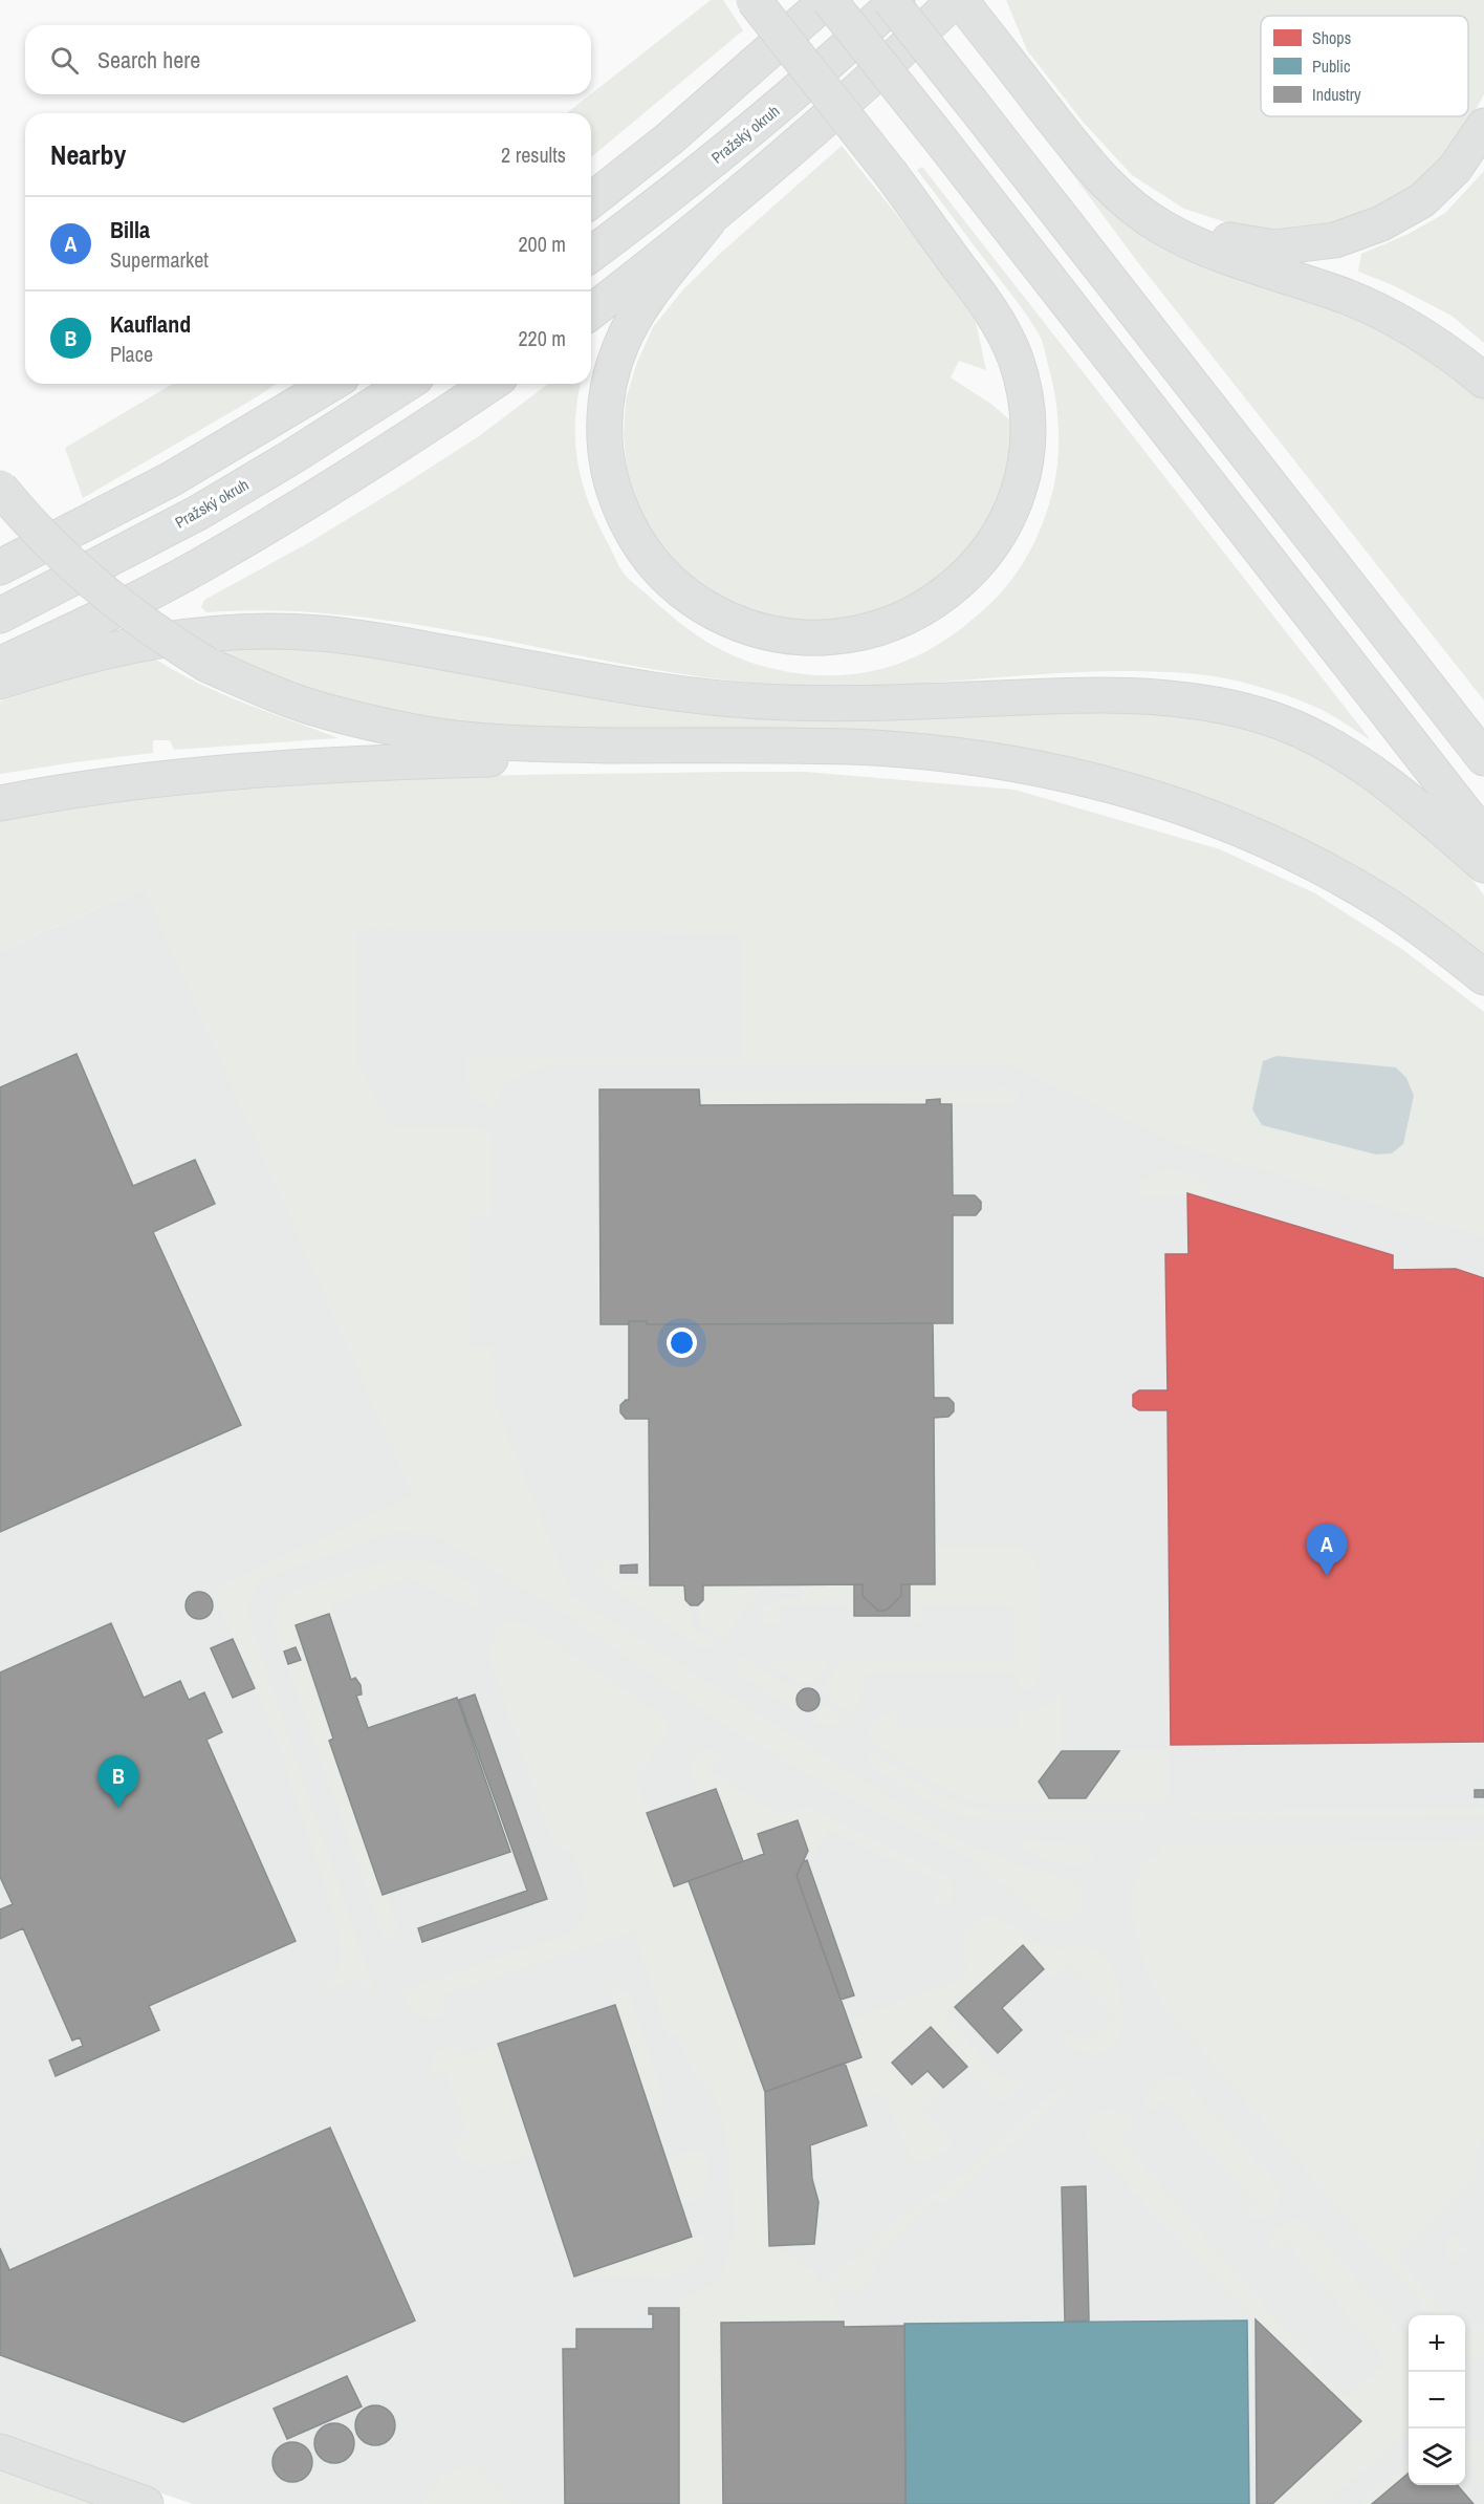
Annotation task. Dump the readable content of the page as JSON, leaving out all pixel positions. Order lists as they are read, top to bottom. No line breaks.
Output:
{"streets":{"main road":["Pražský okruh"]},"legend":["Shops","Public","Industry"],"page":{"search":"Search here","heading":["Nearby","2 results"],"list":[{"mark":"A","name":"Billa","note":"Supermarket","value":"200 m"},{"mark":"B","name":"Kaufland","note":"Place","value":"220 m"}],"pins":["A","B"],"map_buttons":["+","−"]}}
